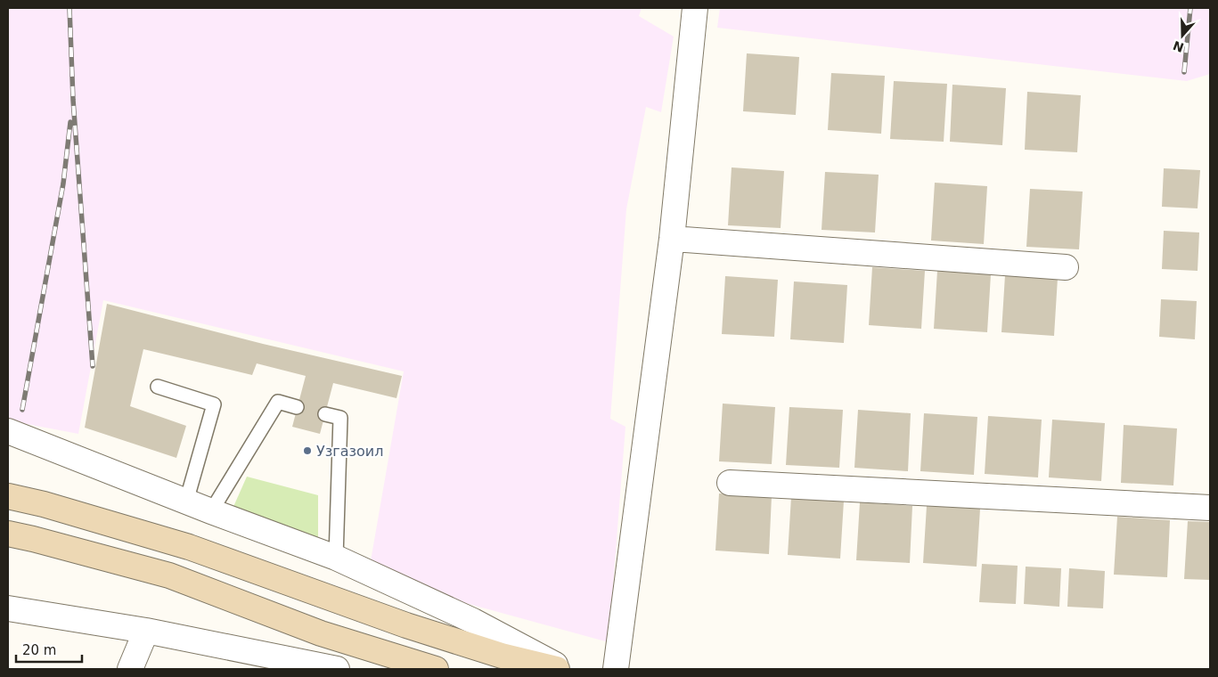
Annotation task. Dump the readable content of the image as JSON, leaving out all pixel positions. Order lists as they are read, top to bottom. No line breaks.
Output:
{"places":["Узгазоил"],"scale_bar":"20 m","north":"bottom"}
